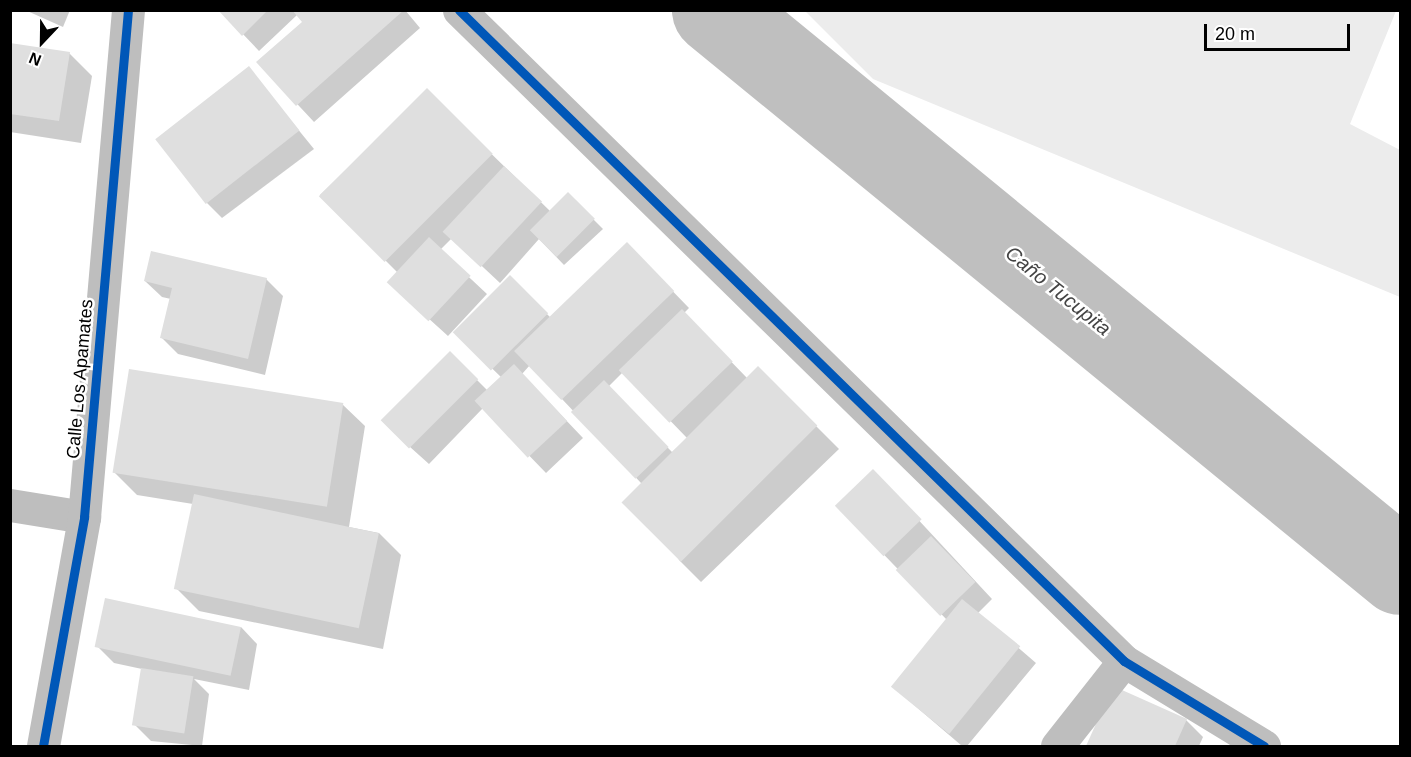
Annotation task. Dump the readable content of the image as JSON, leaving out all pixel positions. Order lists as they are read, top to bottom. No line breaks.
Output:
{"streets":{"street":["Calle Los Apamates"]},"water":["Caño Tucupita"],"scale_bar":"20 m","north":"bottom"}
